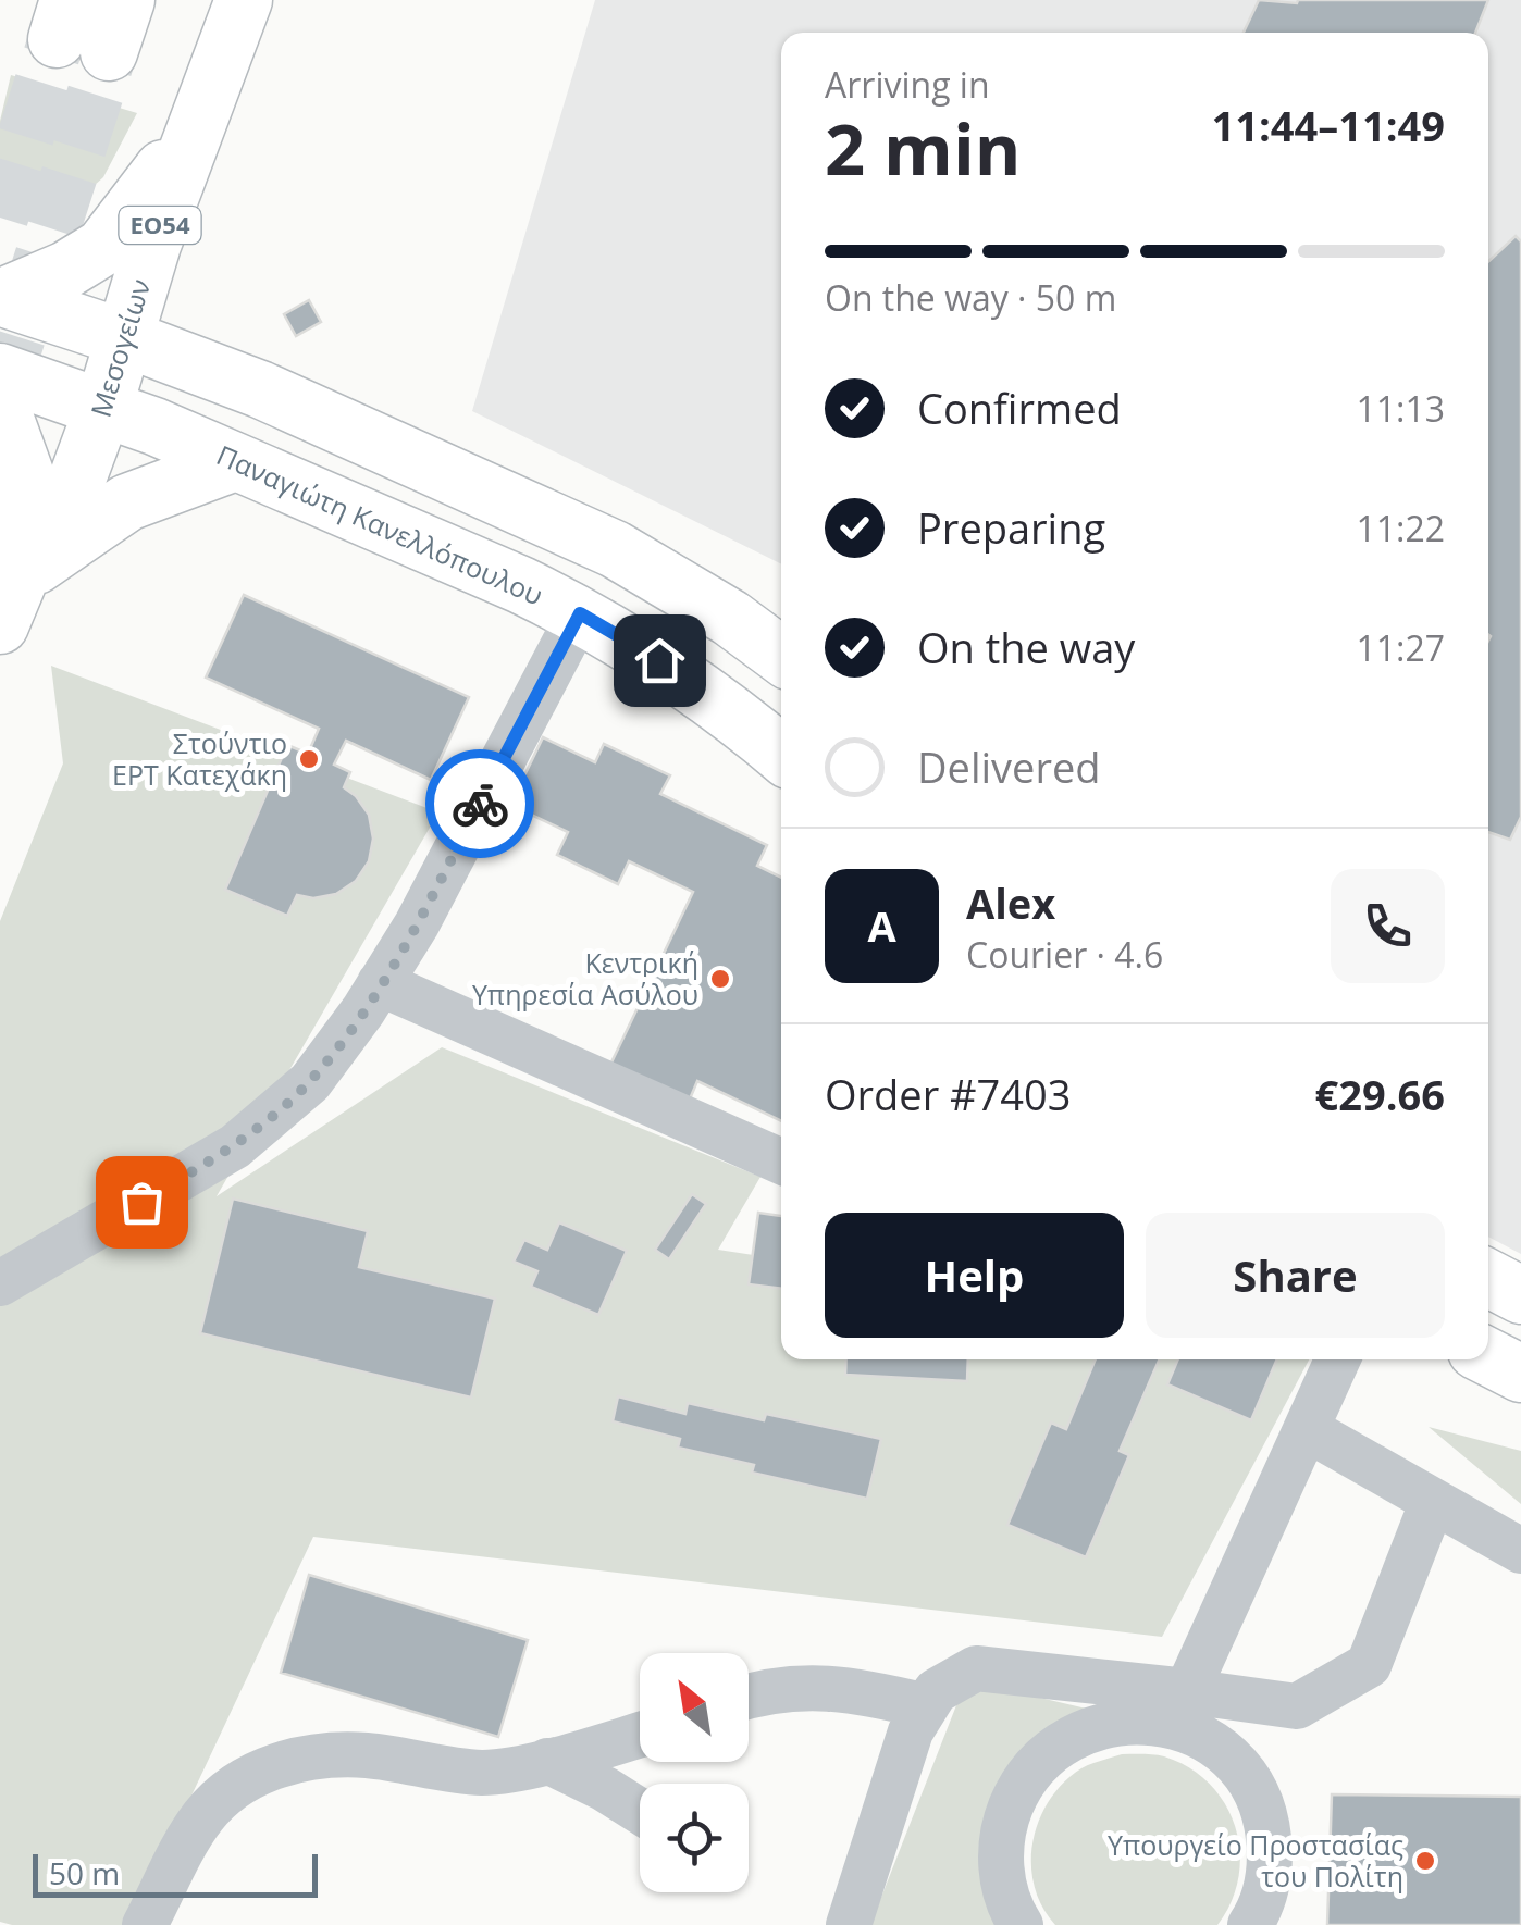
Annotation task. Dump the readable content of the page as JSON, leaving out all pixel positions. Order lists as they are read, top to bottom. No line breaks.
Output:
{"streets":{"main road":["ΕΟ54","Μεσογείων","Παναγιώτη Κανελλόπουλου"]},"crossings":[["Μεσογείων","Παναγιώτη Κανελλόπουλου"]],"places":["Στούντιο ΕΡΤ Κατεχάκη","Κεντρική Υπηρεσία Ασύλου","Υπουργείο Προστασίας του Πολίτη"],"scale_bar":"50 m","north":"top left","page":{"heading":["2 min","Arriving in","11:44–11:49"],"panel":["Alex","Courier · 4.6","Order #7403","€29.66"],"bar":"On the way · 50 m","list":[["Confirmed","11:13"],["Preparing","11:22"],["On the way","11:27"],"Delivered"],"round":"A","buttons":["Help","Share"],"scale":"50 m"}}
